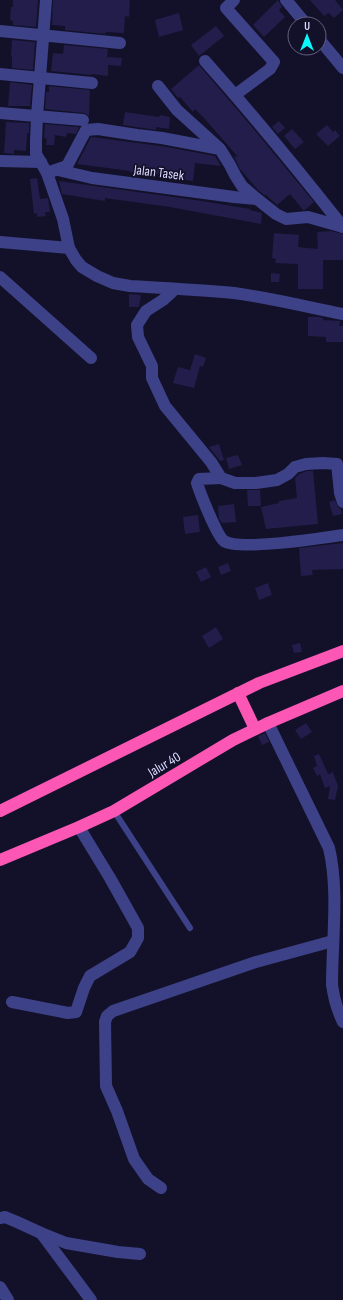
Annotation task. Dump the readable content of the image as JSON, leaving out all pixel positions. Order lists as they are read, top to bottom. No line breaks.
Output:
{"streets":{"highway":["Jalur 40"],"street":["Jalan Tasek"]},"north":"top"}
